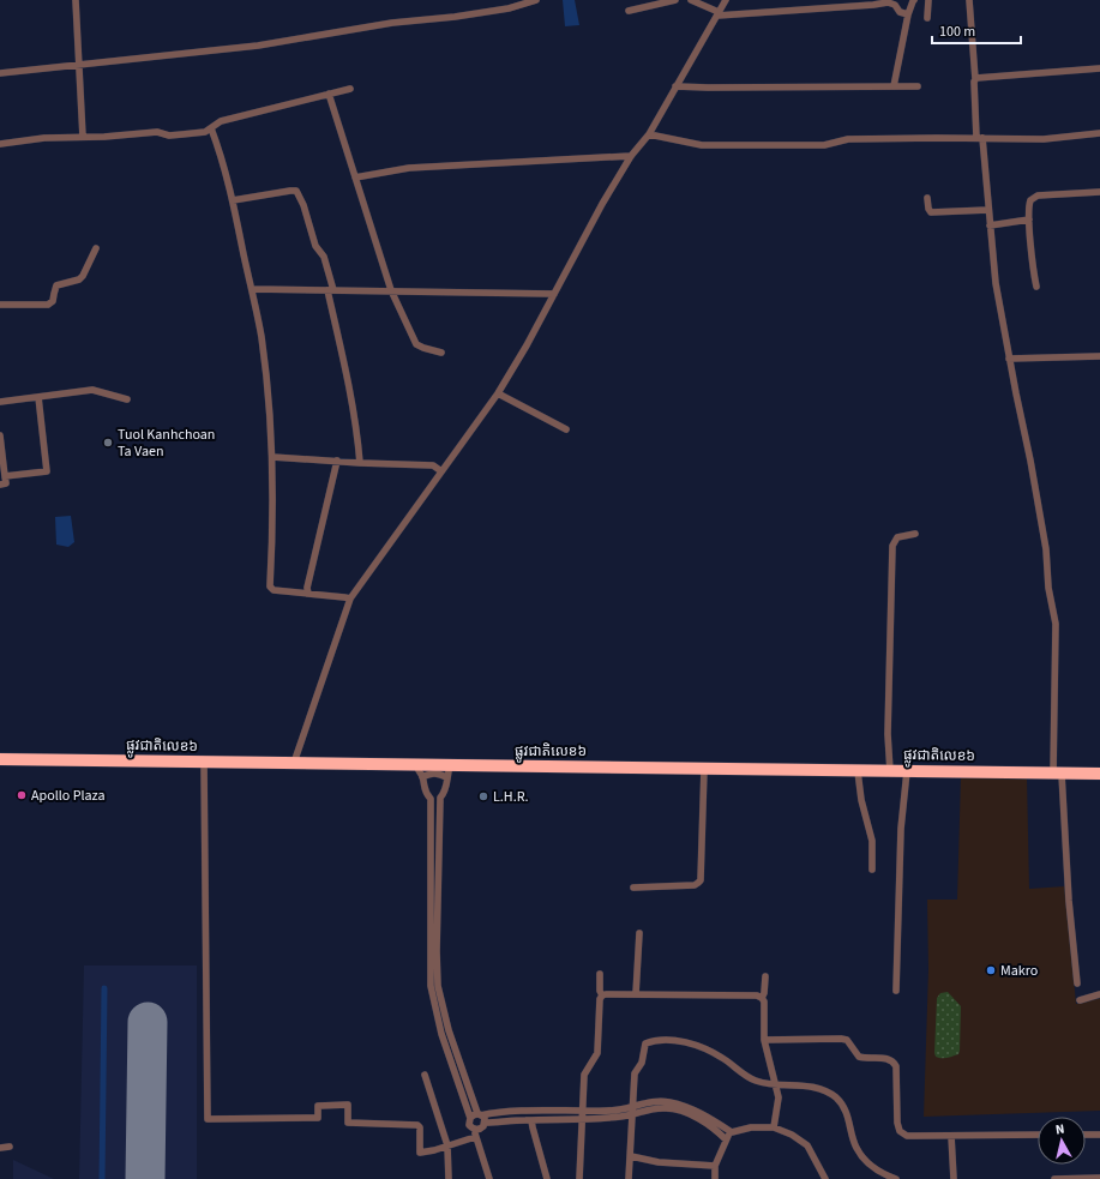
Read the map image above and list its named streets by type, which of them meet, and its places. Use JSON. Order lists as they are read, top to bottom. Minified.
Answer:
{"streets":{"highway":["ផ្លូវជាតិលេខ៦"]},"places":["Tuol Kanhchoan Ta Vaen","Apollo Plaza","L.H.R.","Makro"],"scale_bar":"100 m","north":"top"}
